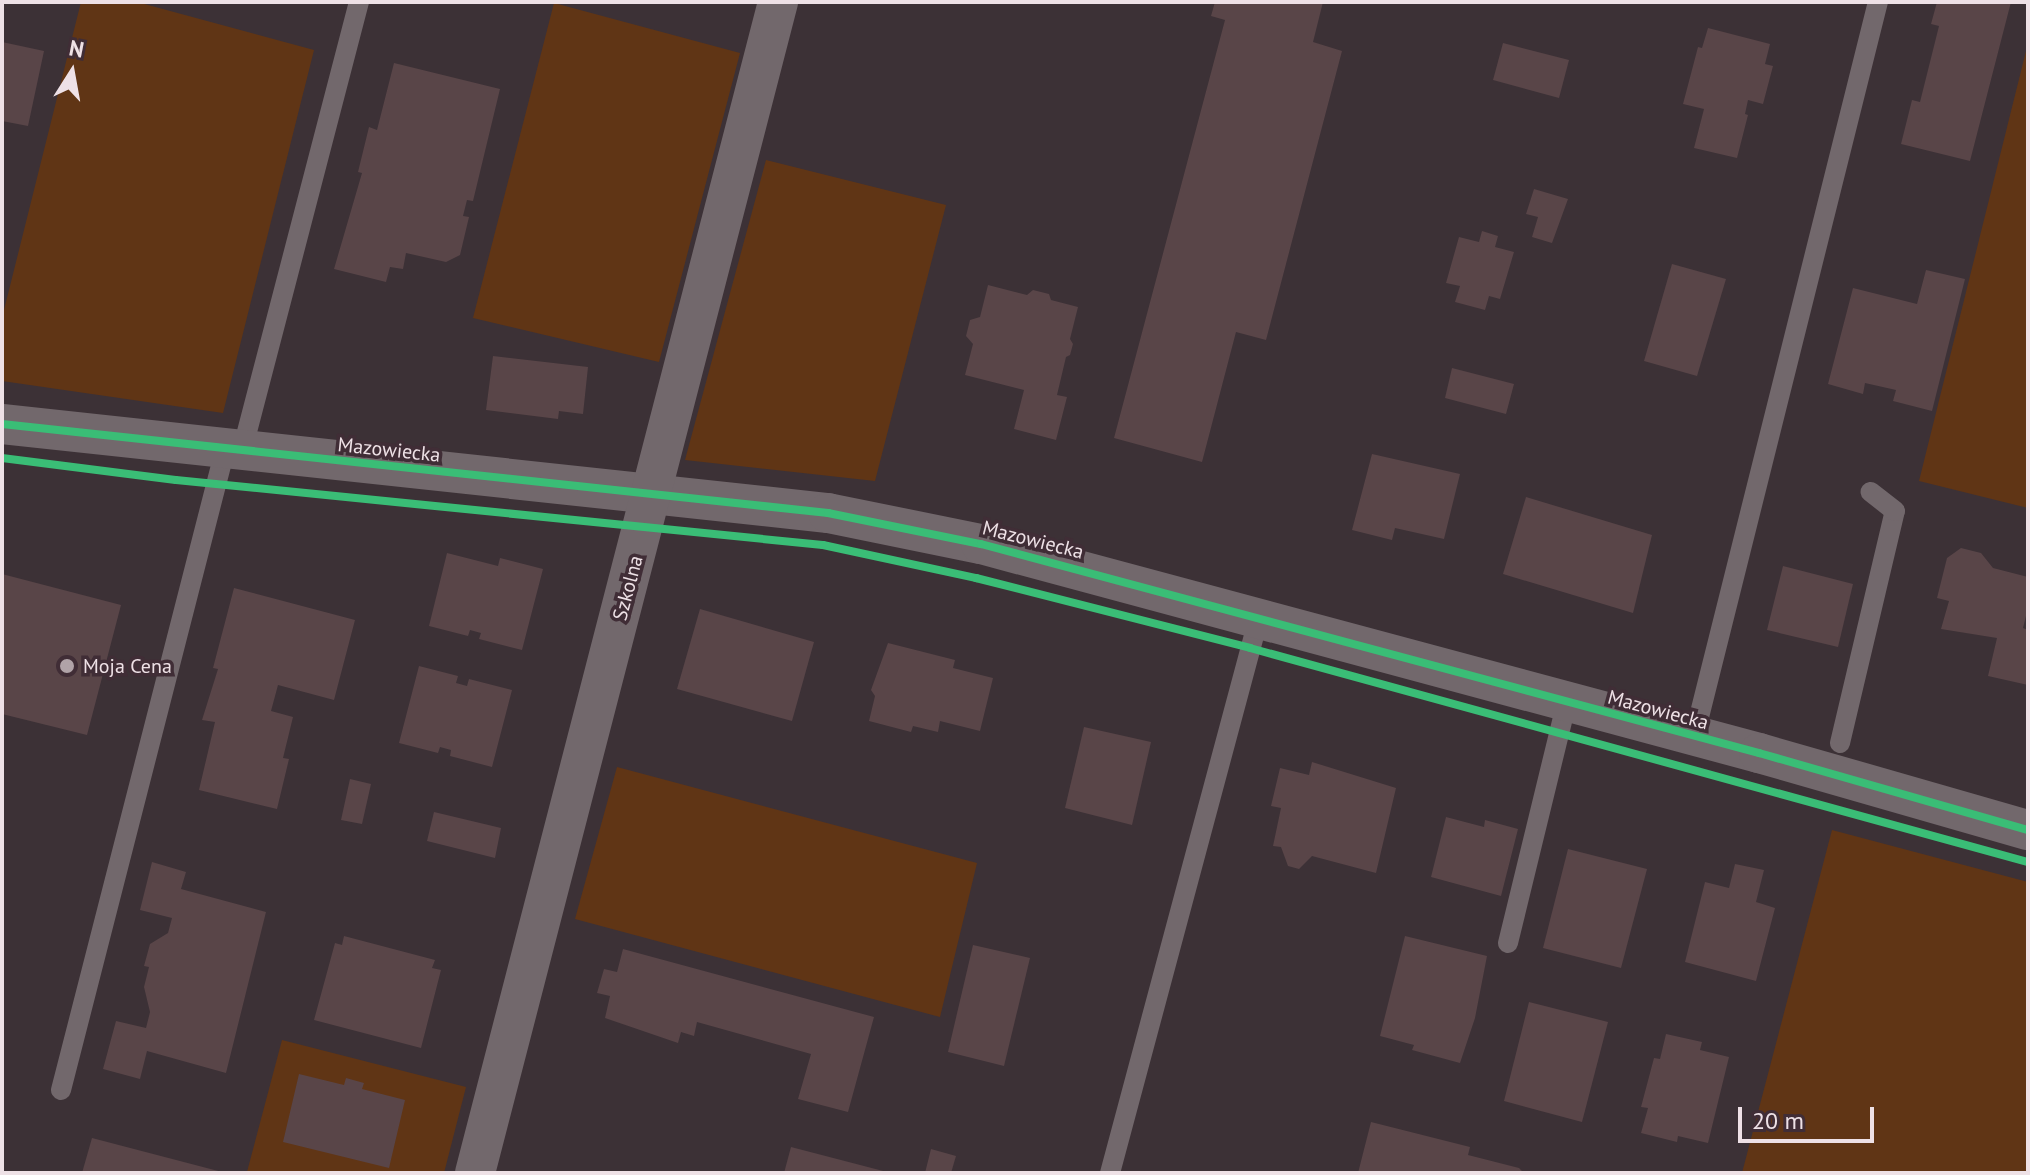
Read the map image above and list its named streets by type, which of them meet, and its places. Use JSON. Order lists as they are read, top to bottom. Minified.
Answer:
{"streets":{"street":["Mazowiecka","Szkolna"]},"crossings":[["Mazowiecka","Szkolna"]],"places":["Moja Cena"],"scale_bar":"20 m","north":"top"}
